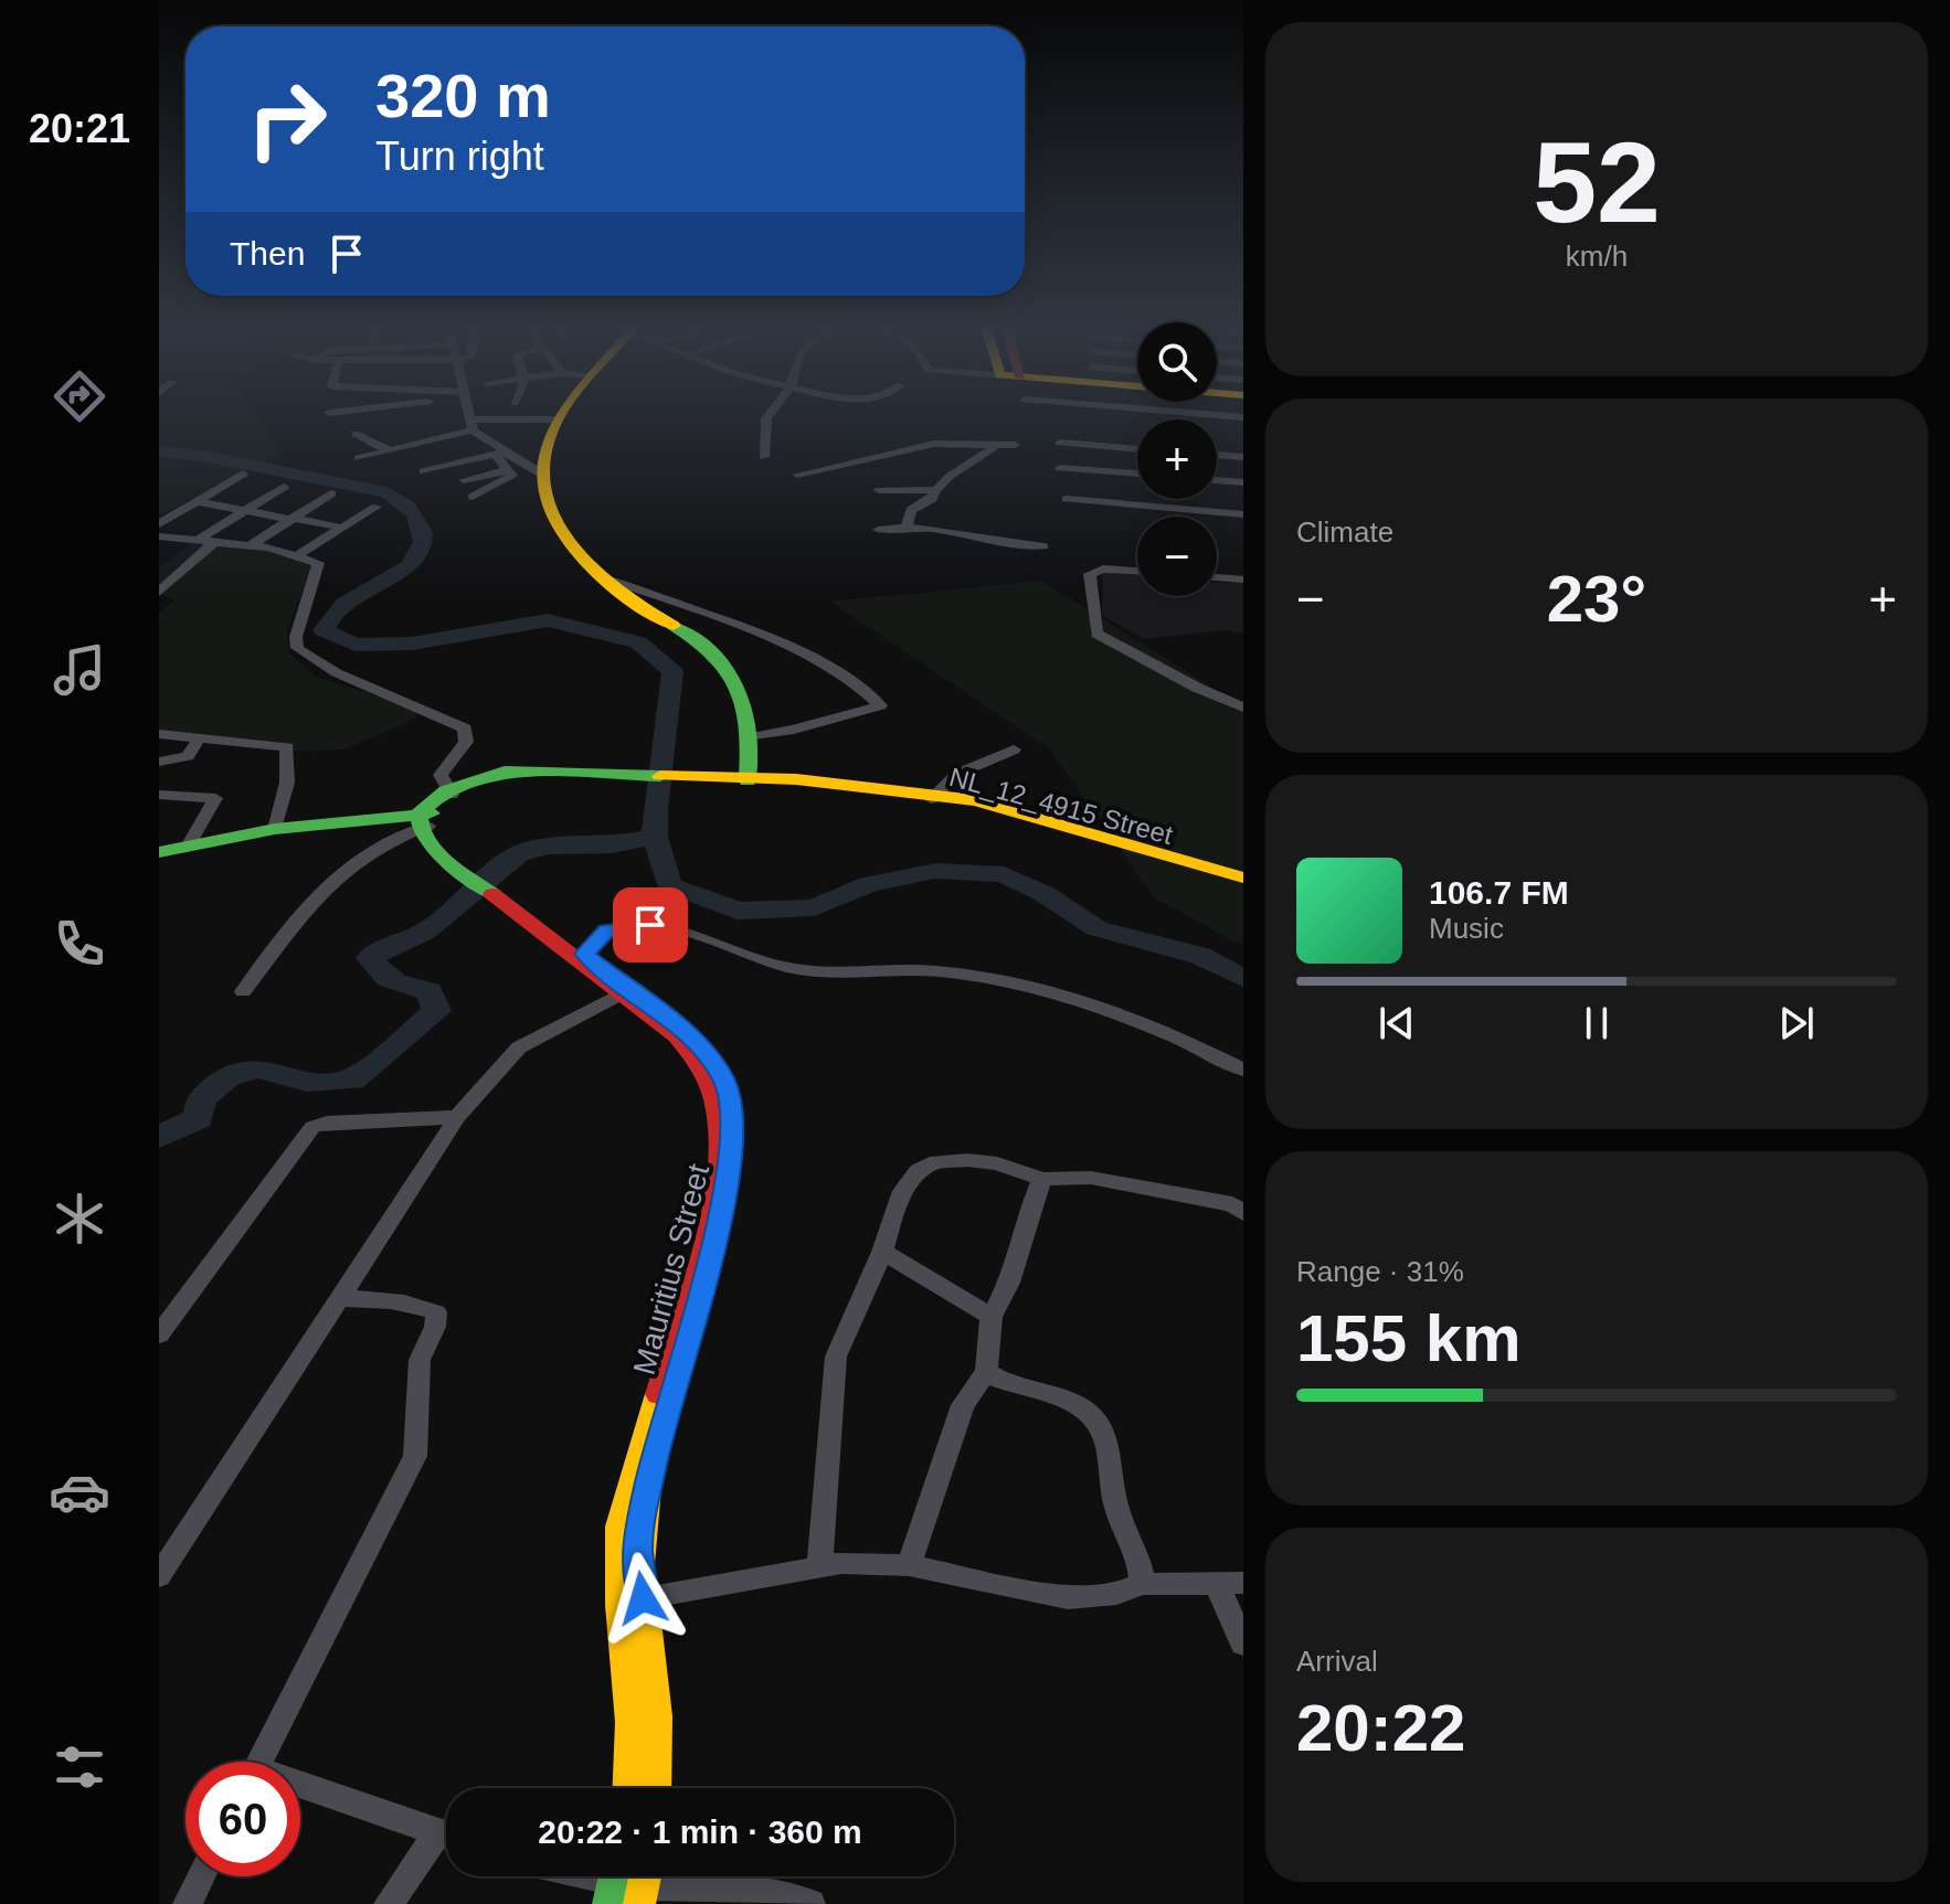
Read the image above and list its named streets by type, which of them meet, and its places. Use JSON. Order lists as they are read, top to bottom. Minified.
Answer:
{"streets":{"street":["NL_12_4915 Street","Mauritius Street"]},"page":{"tabs":"20:21","tile":[["52","km/h"],"Climate",["Range · 31%","155 km"],["Arrival","20:22"]],"turn":["320 m","Turn right"],"then":"Then","map_buttons":["+","−"],"heat":["−","23°","+"],"song":["106.7 FM","Music"],"limit":"60","trip":"20:22 · 1 min · 360 m"}}
